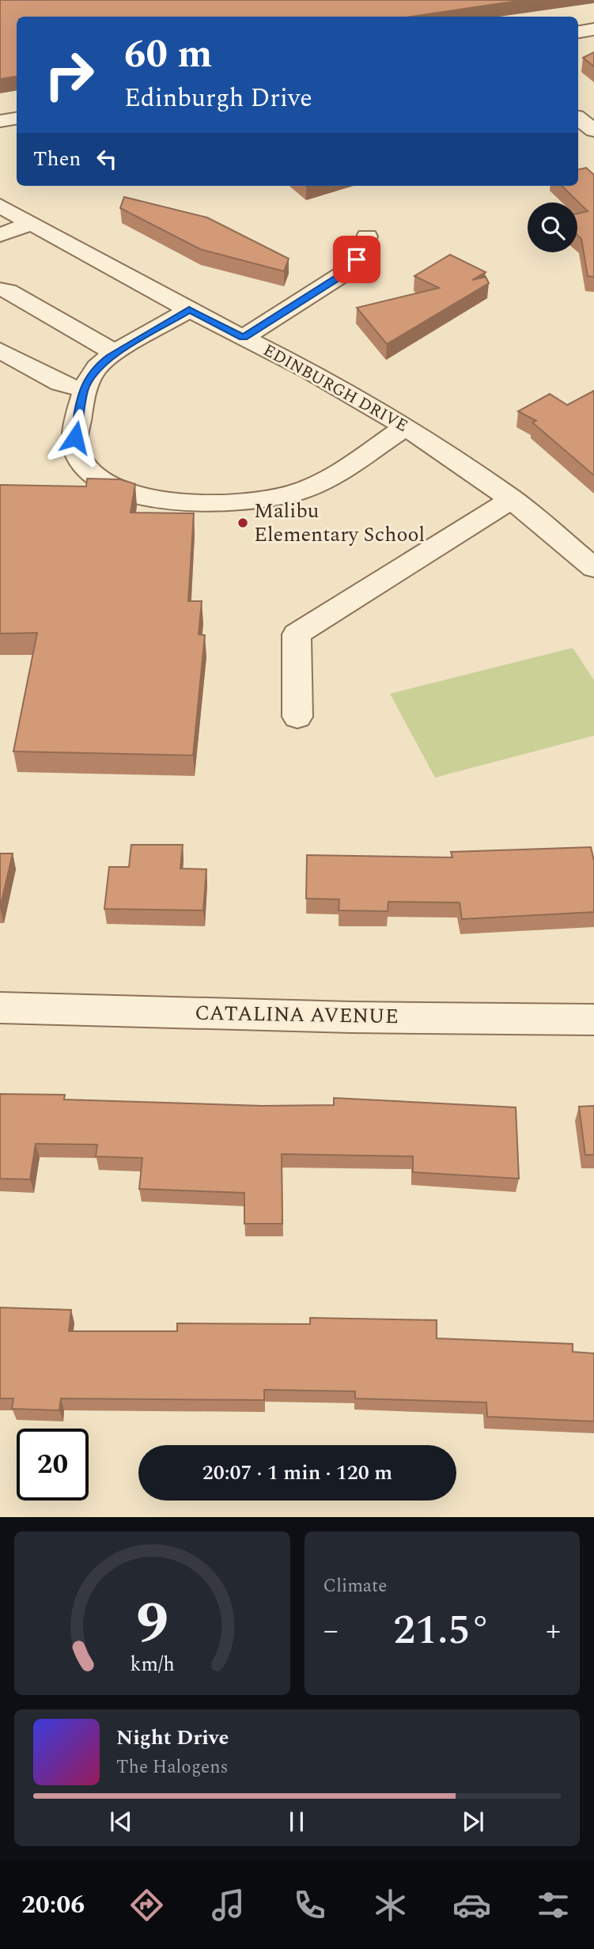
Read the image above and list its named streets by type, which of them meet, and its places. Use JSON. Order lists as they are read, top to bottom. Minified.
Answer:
{"streets":{"street":["EDINBURGH DRIVE","CATALINA AVENUE"]},"places":["Malibu Elementary School"],"page":{"turn":["60 m","Edinburgh Drive"],"then":"Then","limit":"20","trip":"20:07 · 1 min · 120 m","tile":"Climate","heat":["−","21.5°","+"],"song":["Night Drive","The Halogens"],"tabs":"20:06","gauge":["9","km/h"]}}
